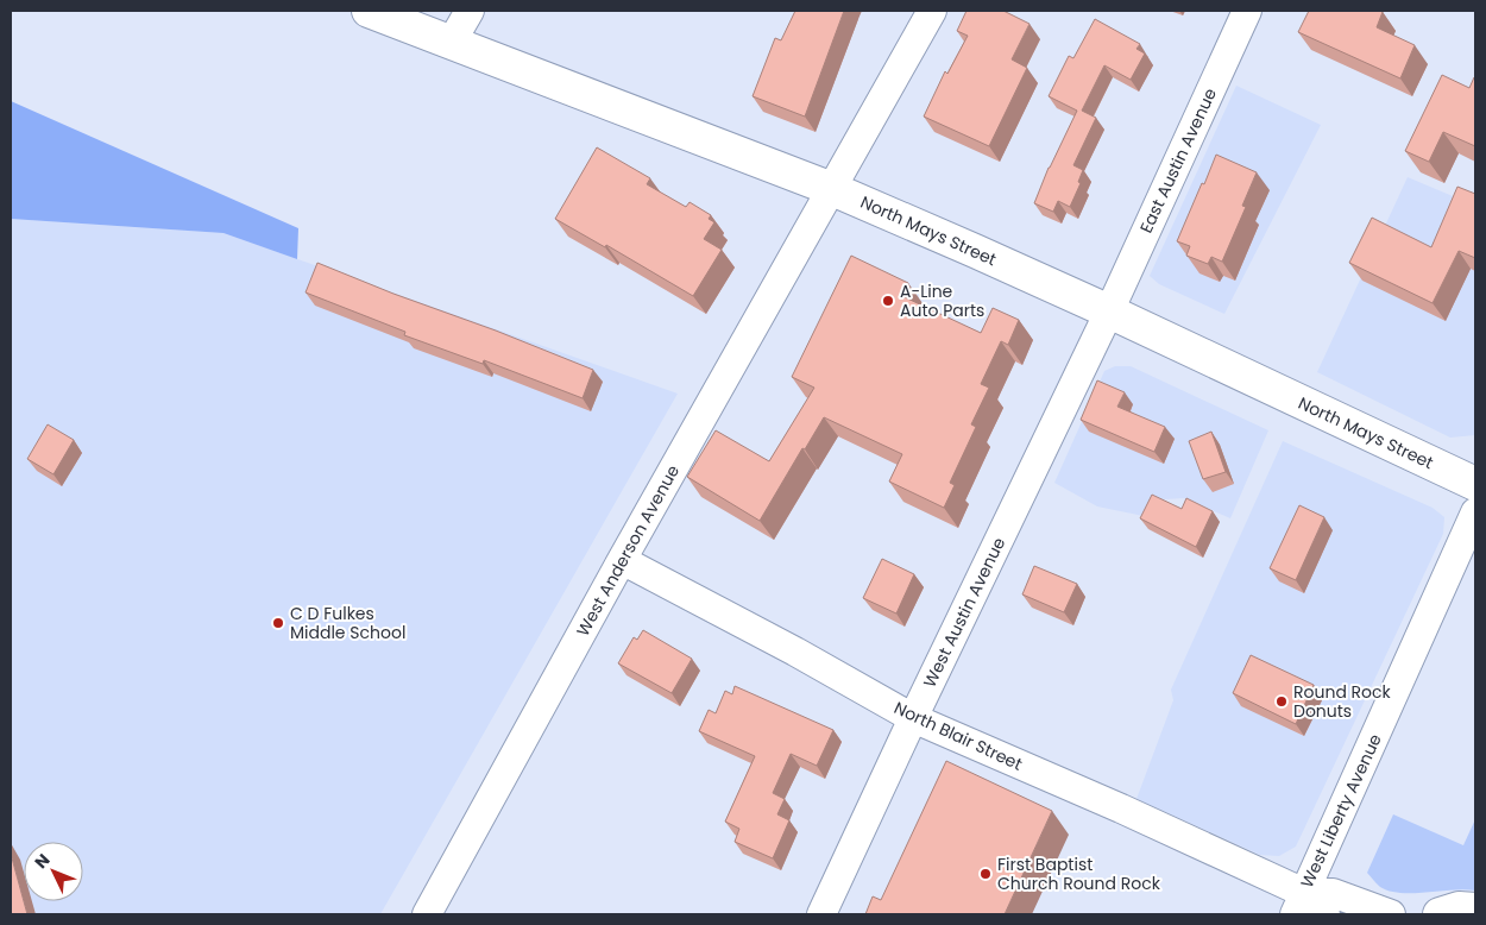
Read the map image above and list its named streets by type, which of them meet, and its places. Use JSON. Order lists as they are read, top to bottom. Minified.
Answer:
{"streets":{"main road":["North Mays Street"],"street":["East Austin Avenue","West Anderson Avenue","West Austin Avenue","North Blair Street","West Liberty Avenue"]},"crossings":[["East Austin Avenue","North Mays Street"],["East Austin Avenue","West Austin Avenue"],["North Mays Street","West Anderson Avenue"],["North Mays Street","West Austin Avenue"],["West Anderson Avenue","North Blair Street"],["West Austin Avenue","North Blair Street"],["North Blair Street","West Liberty Avenue"]],"places":["A-Line Auto Parts","C D Fulkes Middle School","Round Rock Donuts","First Baptist Church Round Rock"],"north":"top left"}
